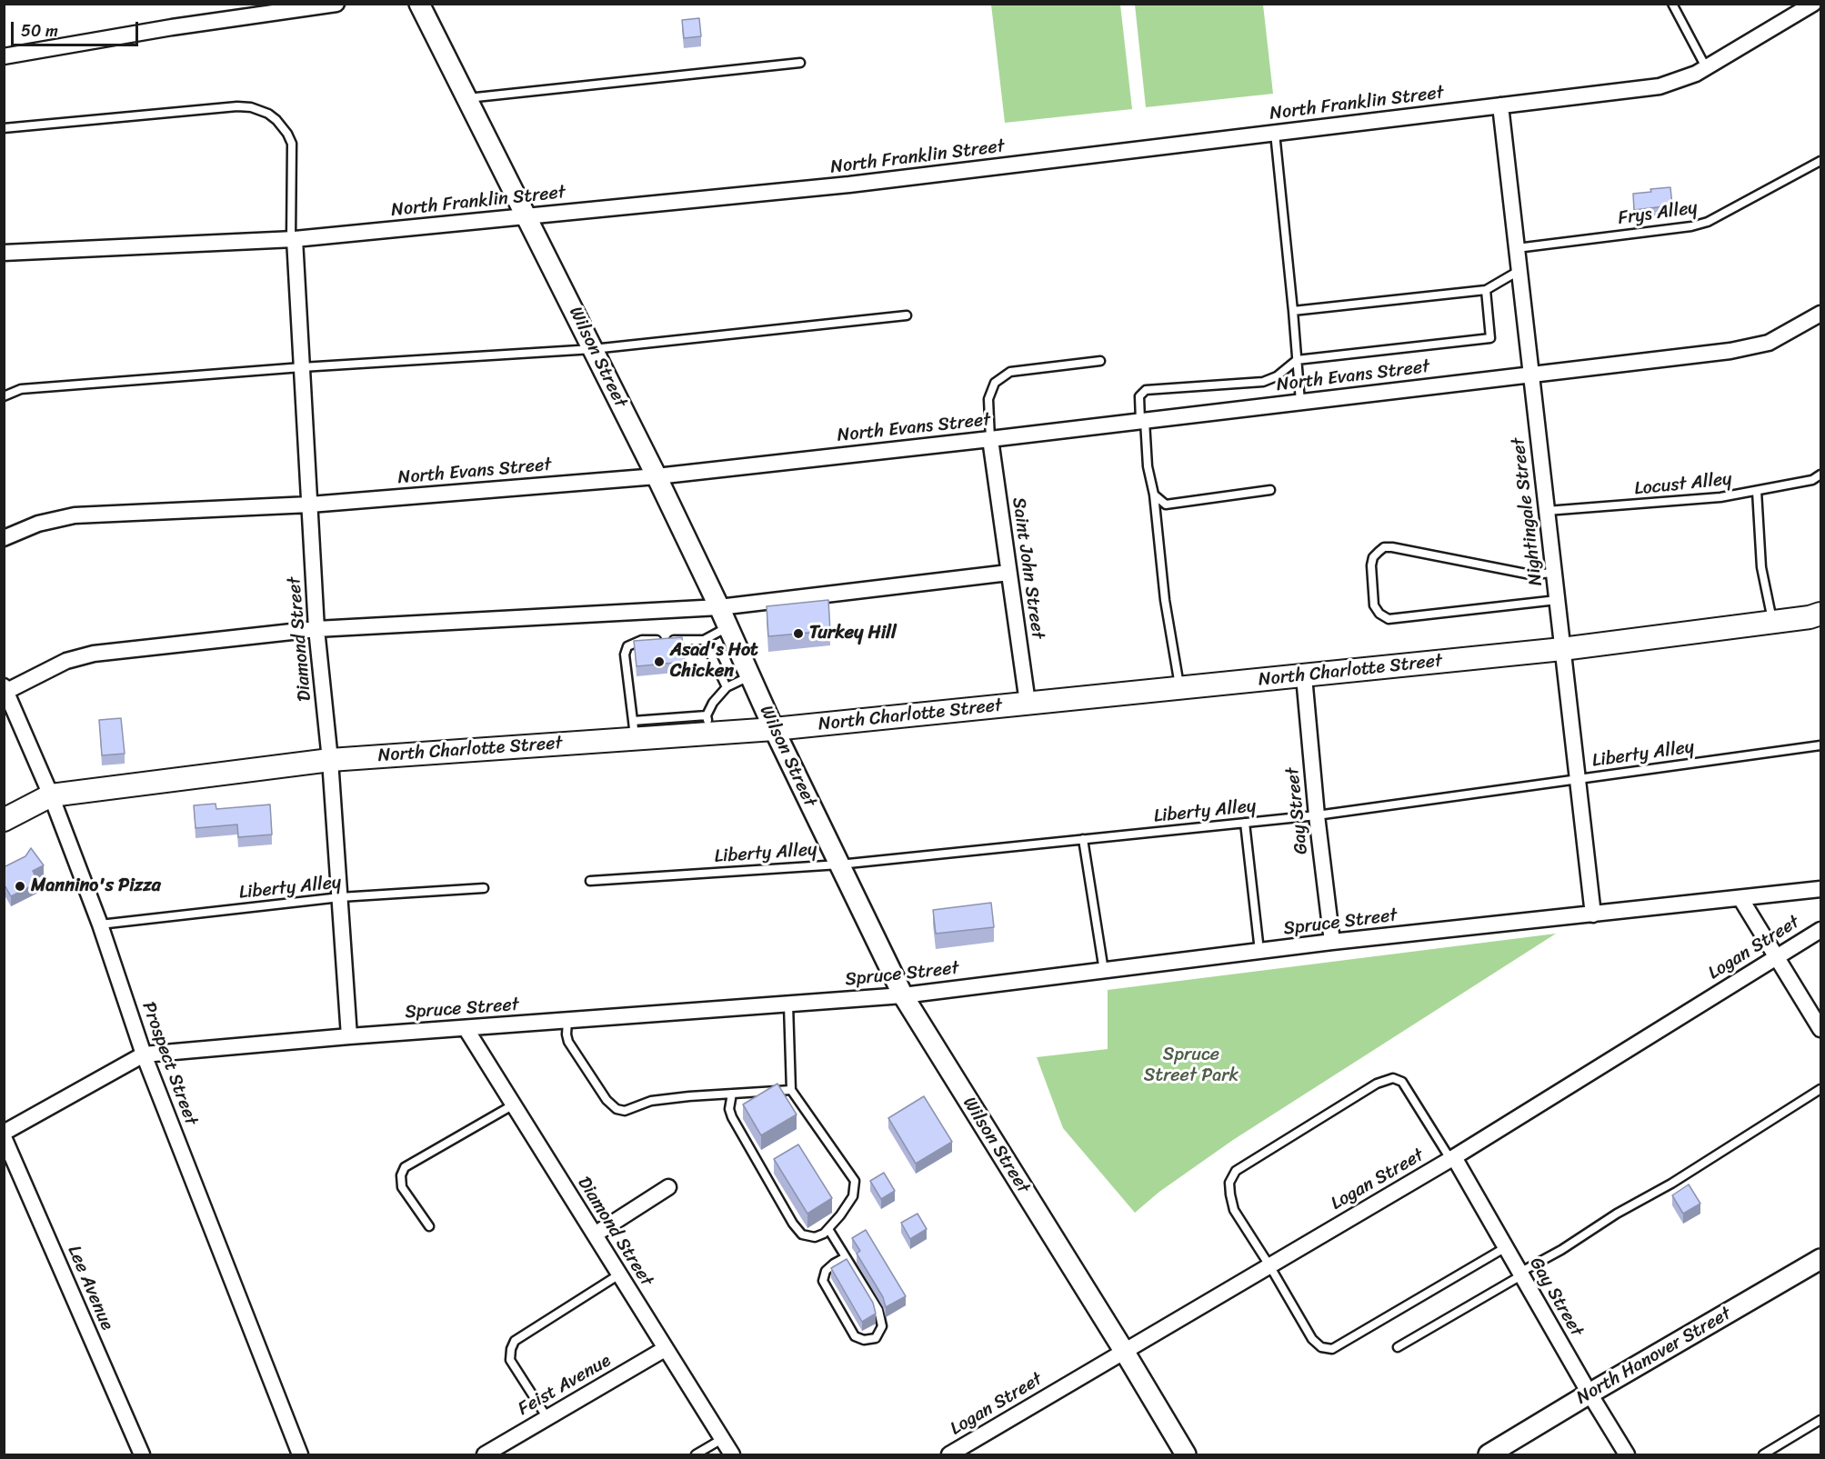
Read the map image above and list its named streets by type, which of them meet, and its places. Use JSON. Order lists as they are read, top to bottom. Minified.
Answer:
{"streets":{"main road":["North Charlotte Street"],"street":["North Franklin Street","Wilson Street","North Evans Street","Nightingale Street","Saint John Street","Diamond Street","Gay Street","Spruce Street","Logan Street","Prospect Street","Lee Avenue","North Hanover Street","Feist Avenue"],"lane":["Frys Alley","Locust Alley","Liberty Alley"]},"crossings":[["North Franklin Street","Wilson Street"],["North Franklin Street","Nightingale Street"],["North Franklin Street","Diamond Street"],["Frys Alley","Nightingale Street"],["Wilson Street","North Evans Street"],["Wilson Street","North Charlotte Street"],["Wilson Street","Liberty Alley"],["Wilson Street","Spruce Street"],["Wilson Street","Logan Street"],["North Evans Street","Nightingale Street"],["North Evans Street","Saint John Street"],["North Evans Street","Diamond Street"],["Locust Alley","Nightingale Street"],["Nightingale Street","North Charlotte Street"],["Nightingale Street","Liberty Alley"],["Nightingale Street","Spruce Street"],["Saint John Street","North Charlotte Street"],["Diamond Street","North Charlotte Street"],["Diamond Street","Liberty Alley"],["Diamond Street","Spruce Street"],["Diamond Street","Feist Avenue"],["North Charlotte Street","Gay Street"],["North Charlotte Street","Prospect Street"],["Liberty Alley","Gay Street"],["Liberty Alley","Prospect Street"],["Gay Street","Spruce Street"],["Gay Street","Logan Street"],["Gay Street","North Hanover Street"],["Spruce Street","Prospect Street"]],"parks":["Spruce Street Park"],"places":["Turkey Hill","Asad's Hot Chicken","Mannino's Pizza"],"scale_bar":"50 m"}
